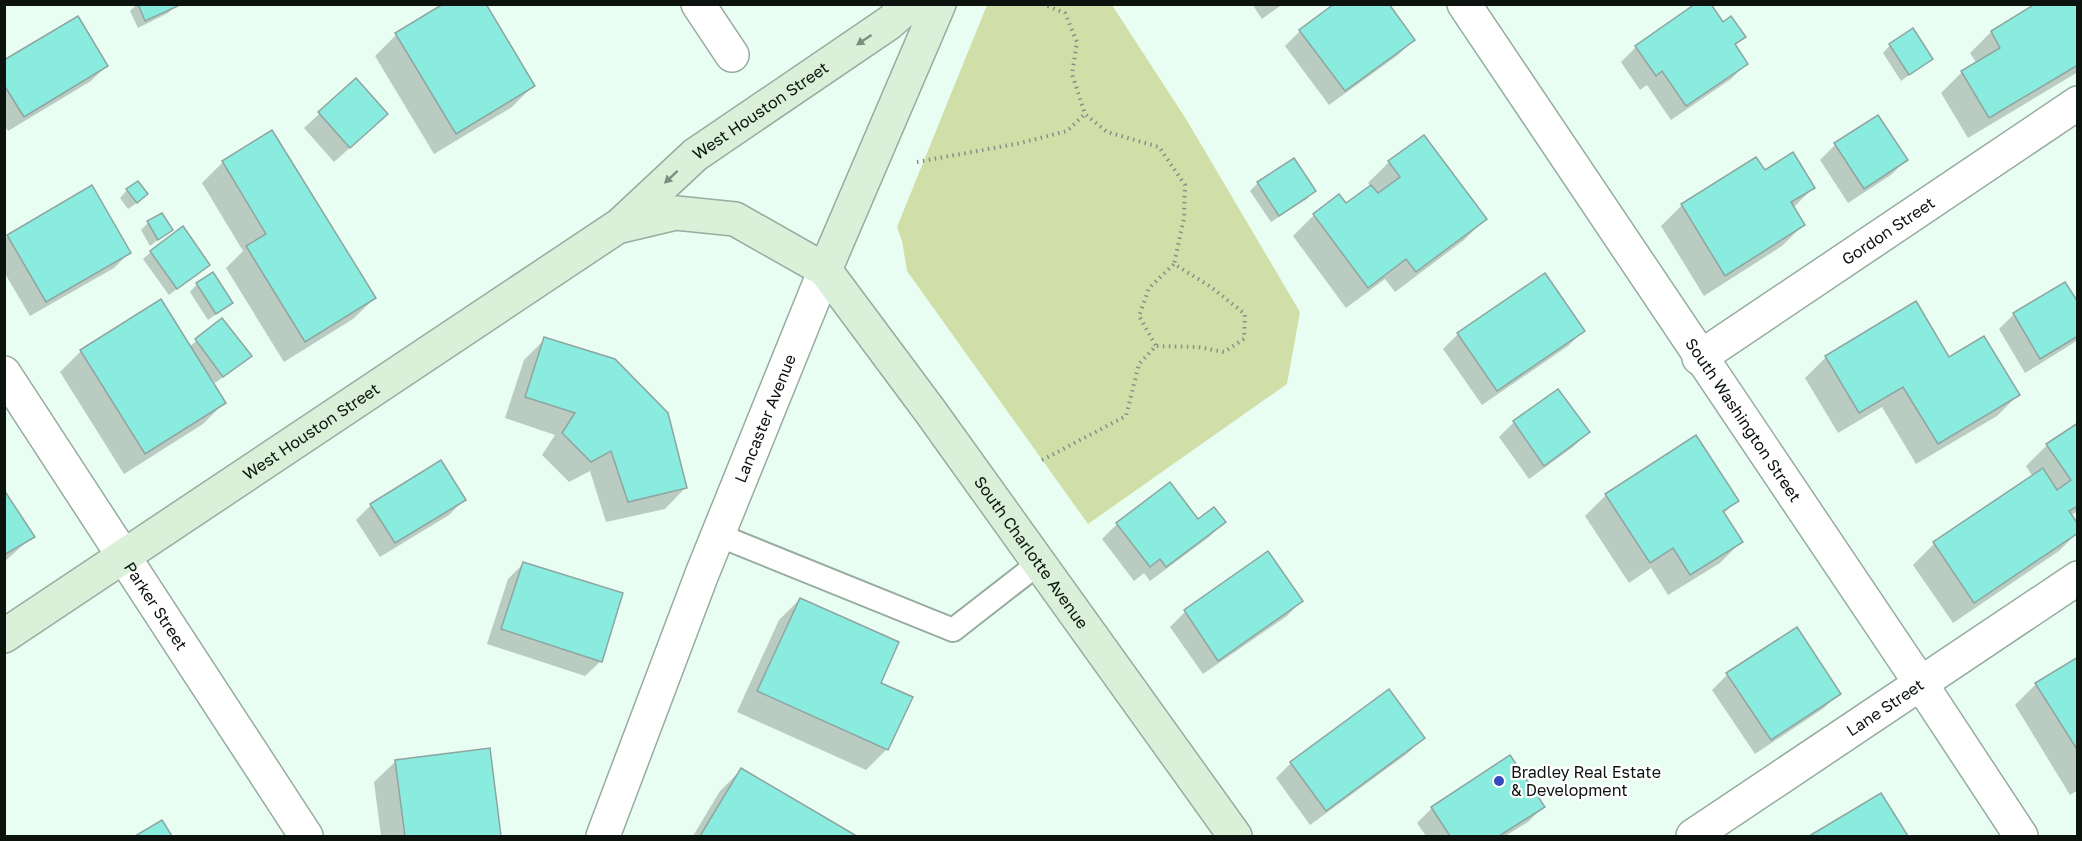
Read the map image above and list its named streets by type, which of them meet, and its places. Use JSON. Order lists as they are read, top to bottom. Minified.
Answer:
{"streets":{"street":["West Houston Street","Gordon Street","Lancaster Avenue","South Washington Street","South Charlotte Avenue","Parker Street","Lane Street"]},"crossings":[["West Houston Street","Lancaster Avenue"],["West Houston Street","South Charlotte Avenue"],["West Houston Street","Parker Street"],["Gordon Street","South Washington Street"],["Lancaster Avenue","South Charlotte Avenue"],["South Washington Street","Lane Street"]],"places":["Bradley Real Estate & Development"]}
